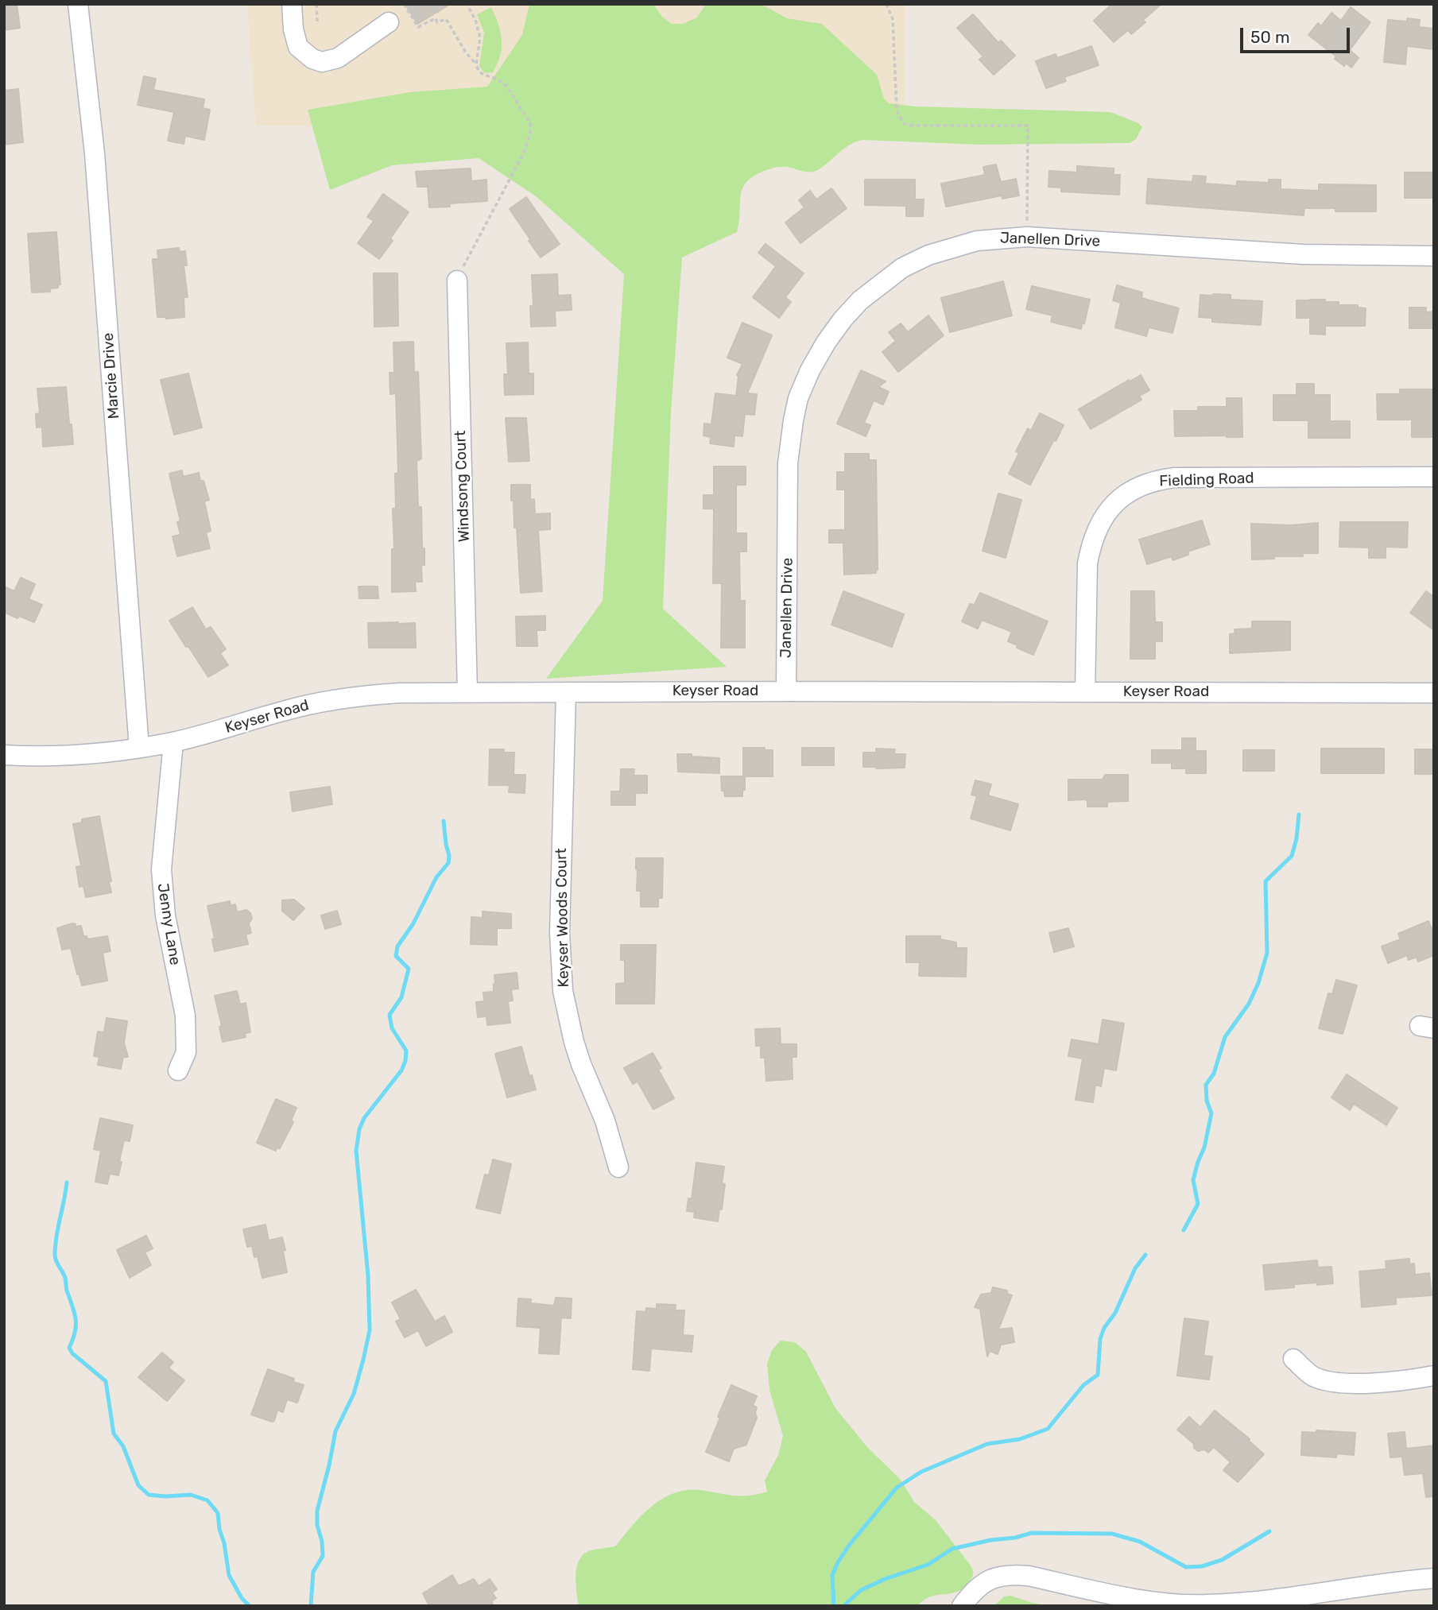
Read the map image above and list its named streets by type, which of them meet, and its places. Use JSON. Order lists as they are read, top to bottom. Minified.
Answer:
{"streets":{"street":["Janellen Drive","Marcie Drive","Fielding Road","Windsong Court","Keyser Road","Keyser Woods Court","Jenny Lane"]},"crossings":[["Janellen Drive","Keyser Road"],["Marcie Drive","Keyser Road"],["Fielding Road","Keyser Road"],["Windsong Court","Keyser Road"],["Keyser Road","Keyser Woods Court"],["Keyser Road","Jenny Lane"]],"scale_bar":"50 m"}
